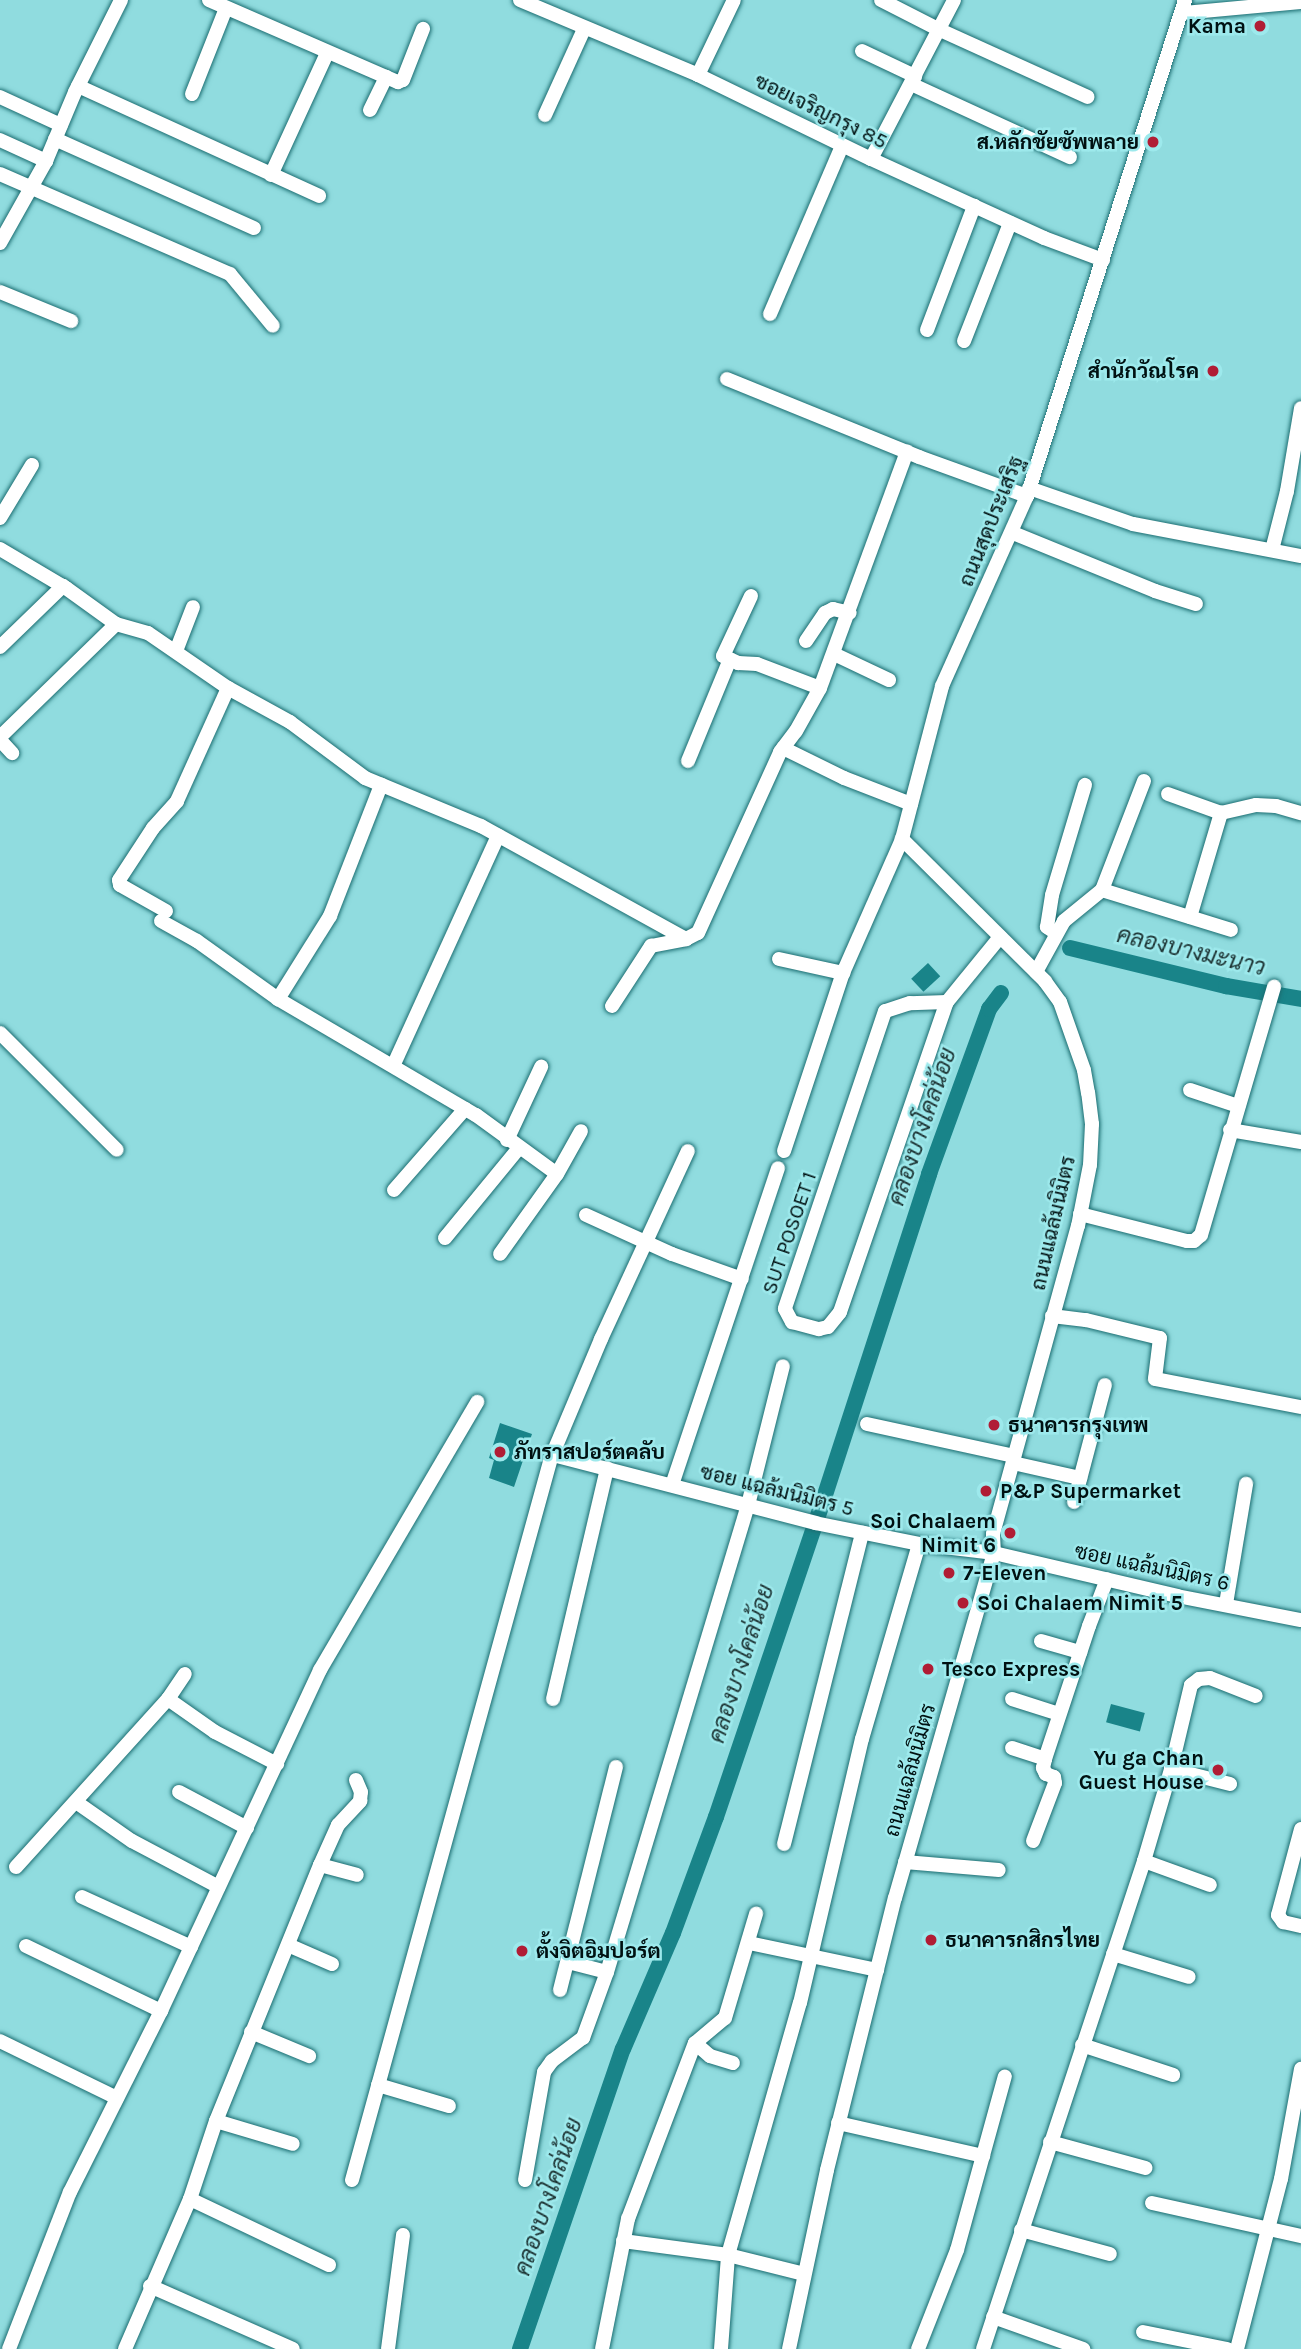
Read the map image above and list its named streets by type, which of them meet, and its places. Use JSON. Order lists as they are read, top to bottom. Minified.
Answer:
{"streets":{"street":["ซอยเจริญกรุง 85","ถนนสุดประเสริฐ","ถนนแฉล้มนิมิตร","SUT POSOET 1","ซอย แฉล้มนิมิตร 5","ซอย แฉล้มนิมิตร 6"]},"crossings":[["ซอยเจริญกรุง 85","ถนนสุดประเสริฐ"],["ถนนแฉล้มนิมิตร","ซอย แฉล้มนิมิตร 5"],["ถนนแฉล้มนิมิตร","ซอย แฉล้มนิมิตร 6"],["ซอย แฉล้มนิมิตร 5","ซอย แฉล้มนิมิตร 6"]],"water":["คลองบางมะนาว","คลองบางโคล่น้อย"],"places":["Kama","ส.หลักชัยซัพพลาย","สำนักวัณโรค","ธนาคารกรุงเทพ","ภัทราสปอร์ตคลับ","P&P Supermarket","Soi Chalaem Nimit 6","7-Eleven","Soi Chalaem Nimit 5","Tesco Express","Yu ga Chan Guest House","ธนาคารกสิกรไทย","ตั้งจิตอิมปอร์ต"]}
